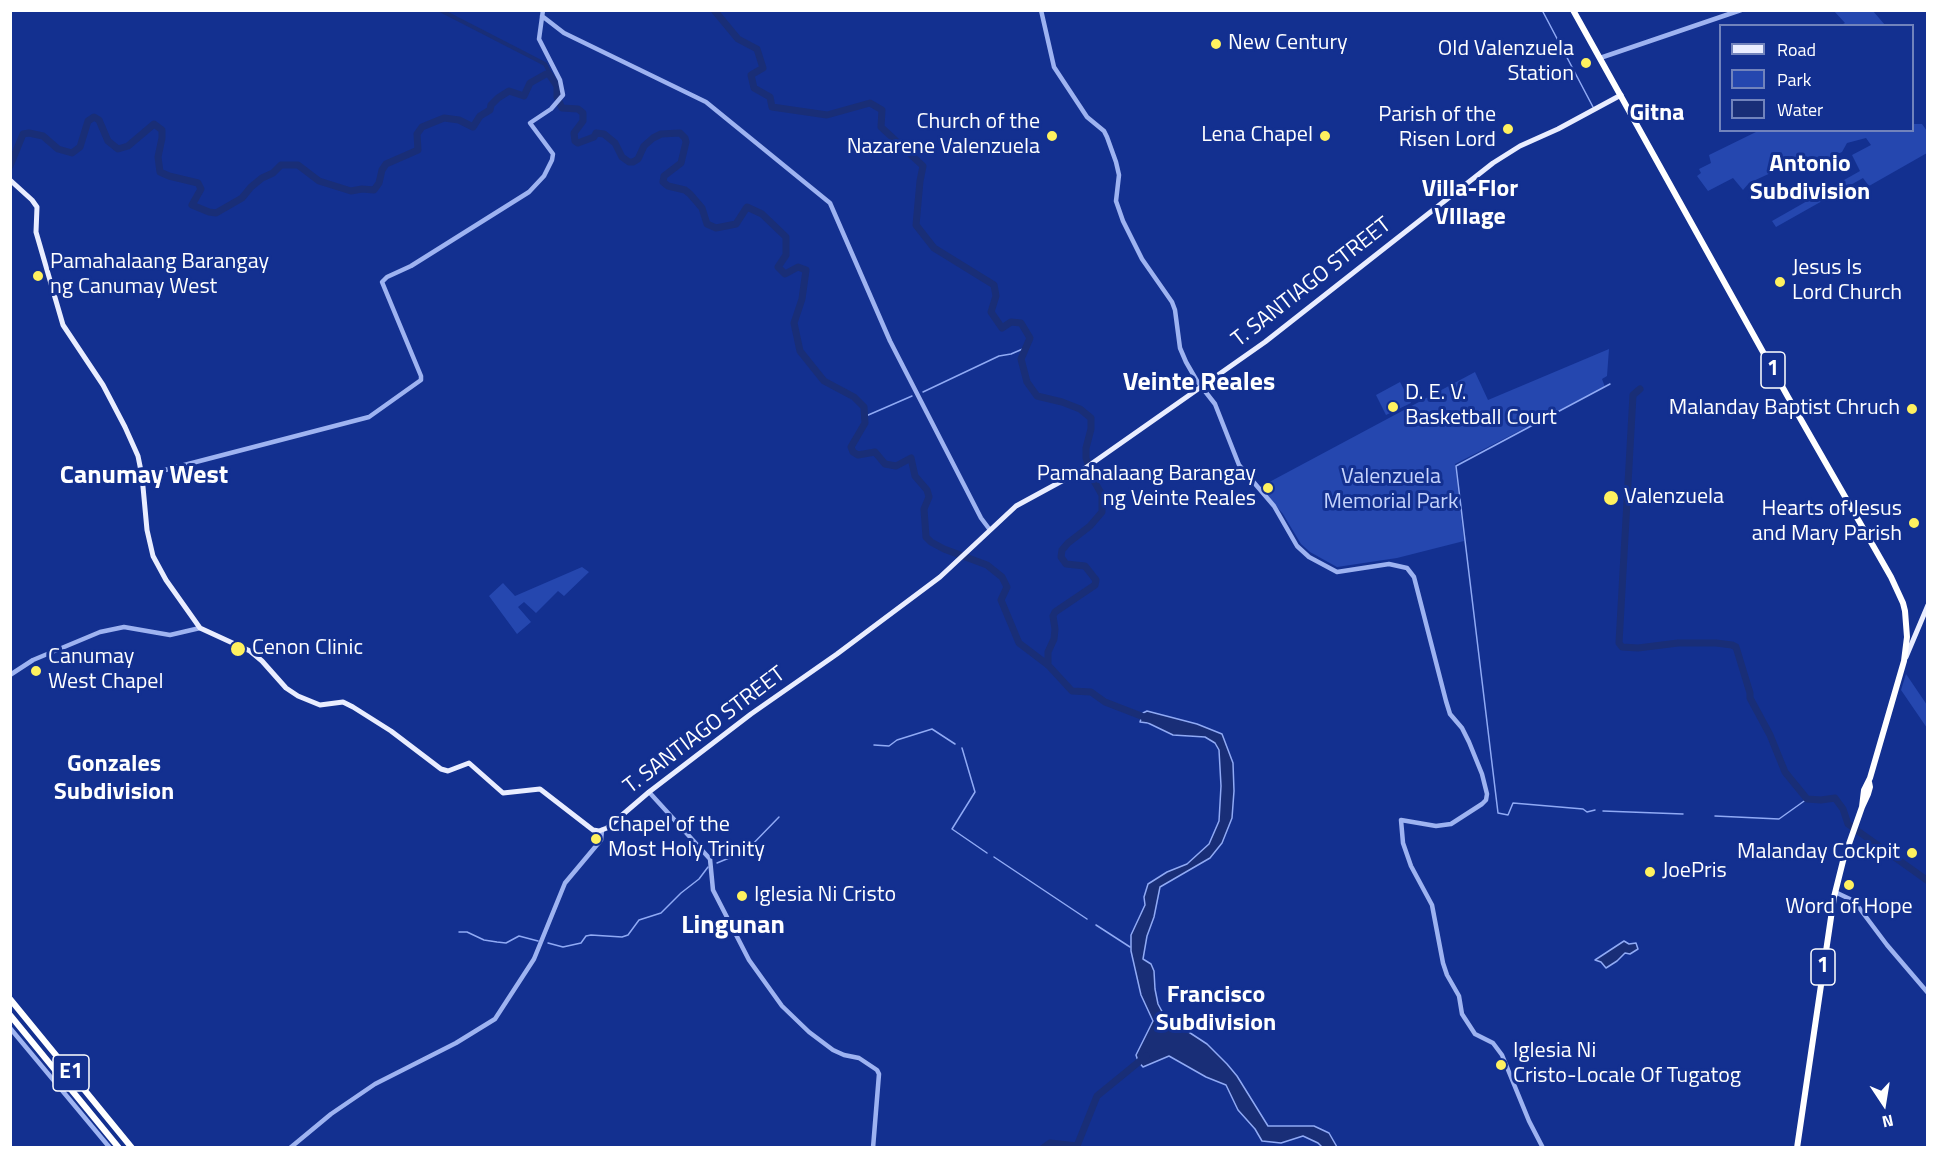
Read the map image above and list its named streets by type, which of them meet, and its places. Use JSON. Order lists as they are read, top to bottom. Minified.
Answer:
{"streets":{"highway":["1","E1"],"main road":["T. SANTIAGO STREET"]},"crossings":[["T. SANTIAGO STREET","1"]],"districts":["Gitna","Antonio Subdivision","Villa-Flor VIllage","Veinte Reales","Canumay West","Gonzales Subdivision","Lingunan","Francisco Subdivision"],"parks":["Valenzuela Memorial Park"],"places":["New Century","Old Valenzuela Station","Parish of the Risen Lord","Church of the Nazarene Valenzuela","Lena Chapel","Pamahalaang Barangay ng Canumay West","Jesus Is Lord Church","D. E. V. Basketball Court","Malanday Baptist Chruch","Pamahalaang Barangay ng Veinte Reales","Valenzuela","Hearts of Jesus and Mary Parish","Cenon Clinic","Canumay West Chapel","Chapel of the Most Holy Trinity","Malanday Cockpit","JoePris","Word of Hope","Iglesia Ni Cristo","Iglesia Ni Cristo-Locale Of Tugatog"],"legend":["Road","Park","Water"],"north":"bottom"}
